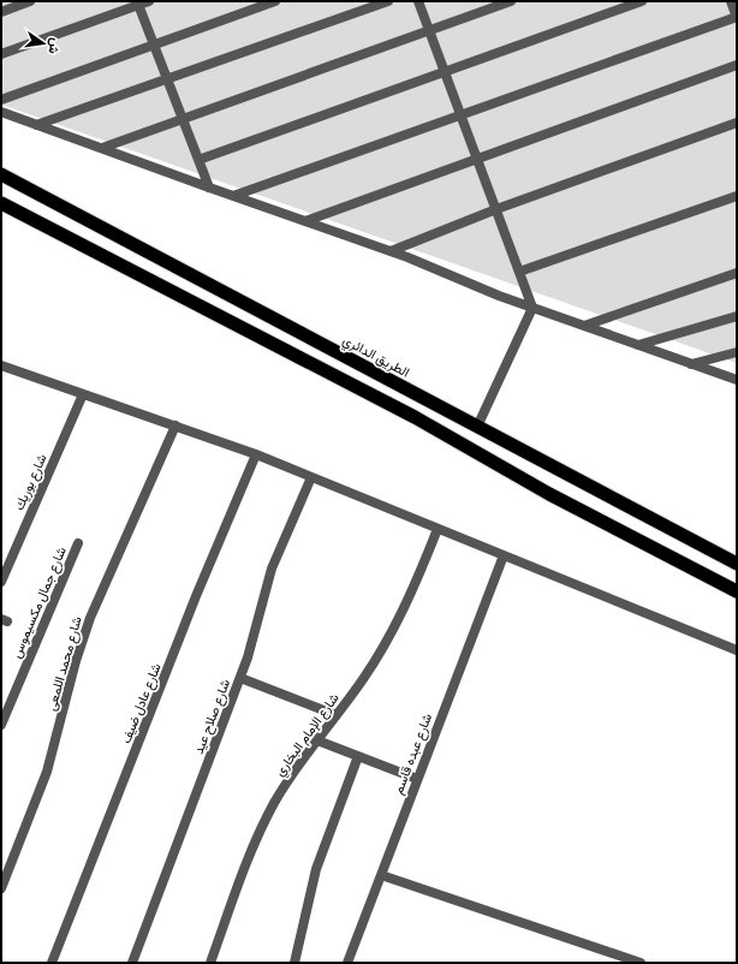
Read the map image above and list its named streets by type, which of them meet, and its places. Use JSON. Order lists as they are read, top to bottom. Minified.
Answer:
{"streets":{"highway":["الطريق الدائري"],"street":["شارع بوريك","شارع جمال مكسيموس","شارع محمد اللمعى","شارع عادل ضيف","شارع صلاح عيد","شارع الإمام البخاري","شارع عبده قاسم"]},"north":"right"}
